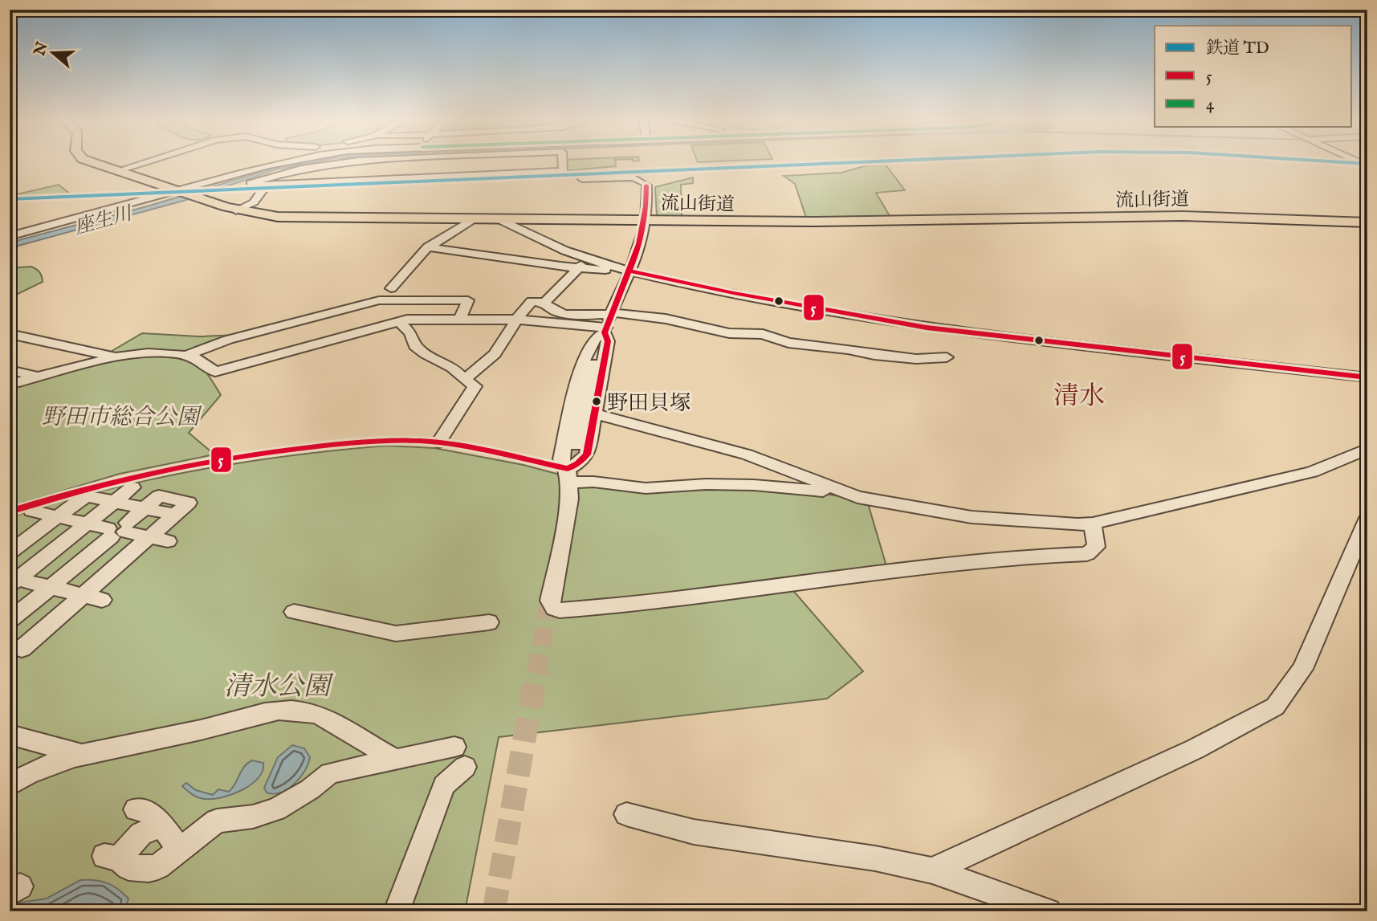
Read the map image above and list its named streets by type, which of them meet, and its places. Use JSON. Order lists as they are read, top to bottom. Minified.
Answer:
{"streets":{"main road":["流山街道"]},"districts":["清水"],"water":["座生川"],"parks":["野田市総合公園","清水公園"],"places":["野田貝塚"],"lines":["rail line TD","transit line 5"],"legend":["鉄道 TD","5","4"],"north":"left"}
